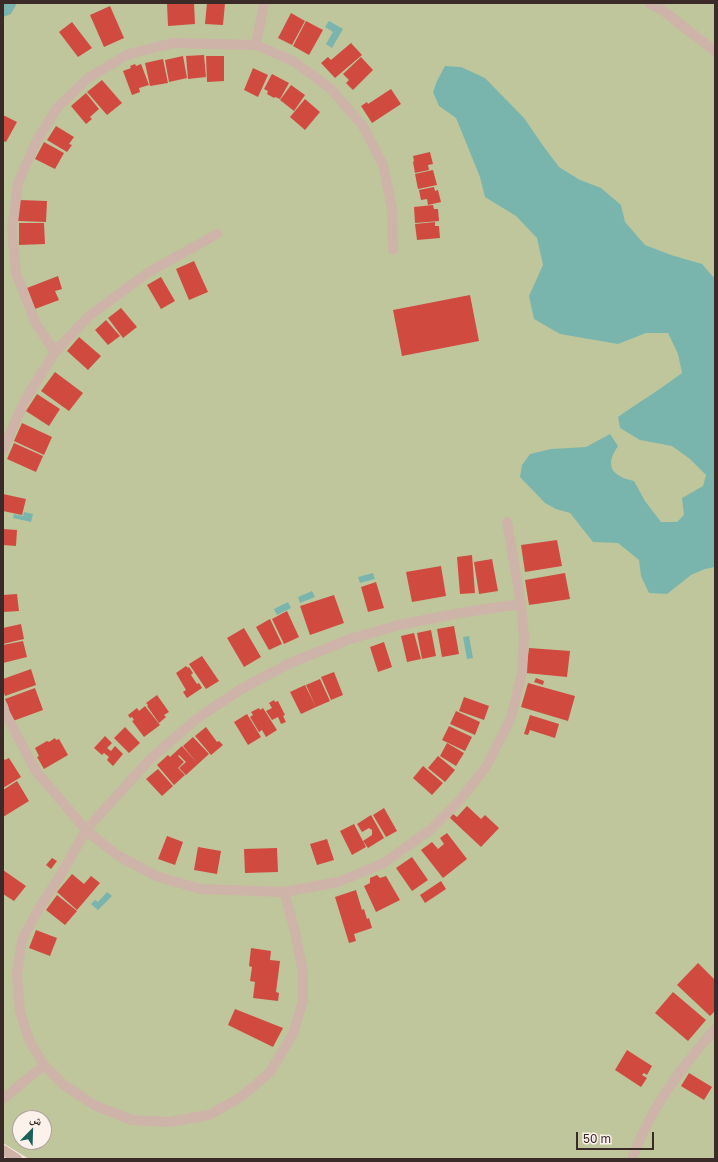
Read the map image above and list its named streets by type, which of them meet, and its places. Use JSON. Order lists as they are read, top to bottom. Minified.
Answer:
{"scale_bar":"50 m","north":"top right"}
